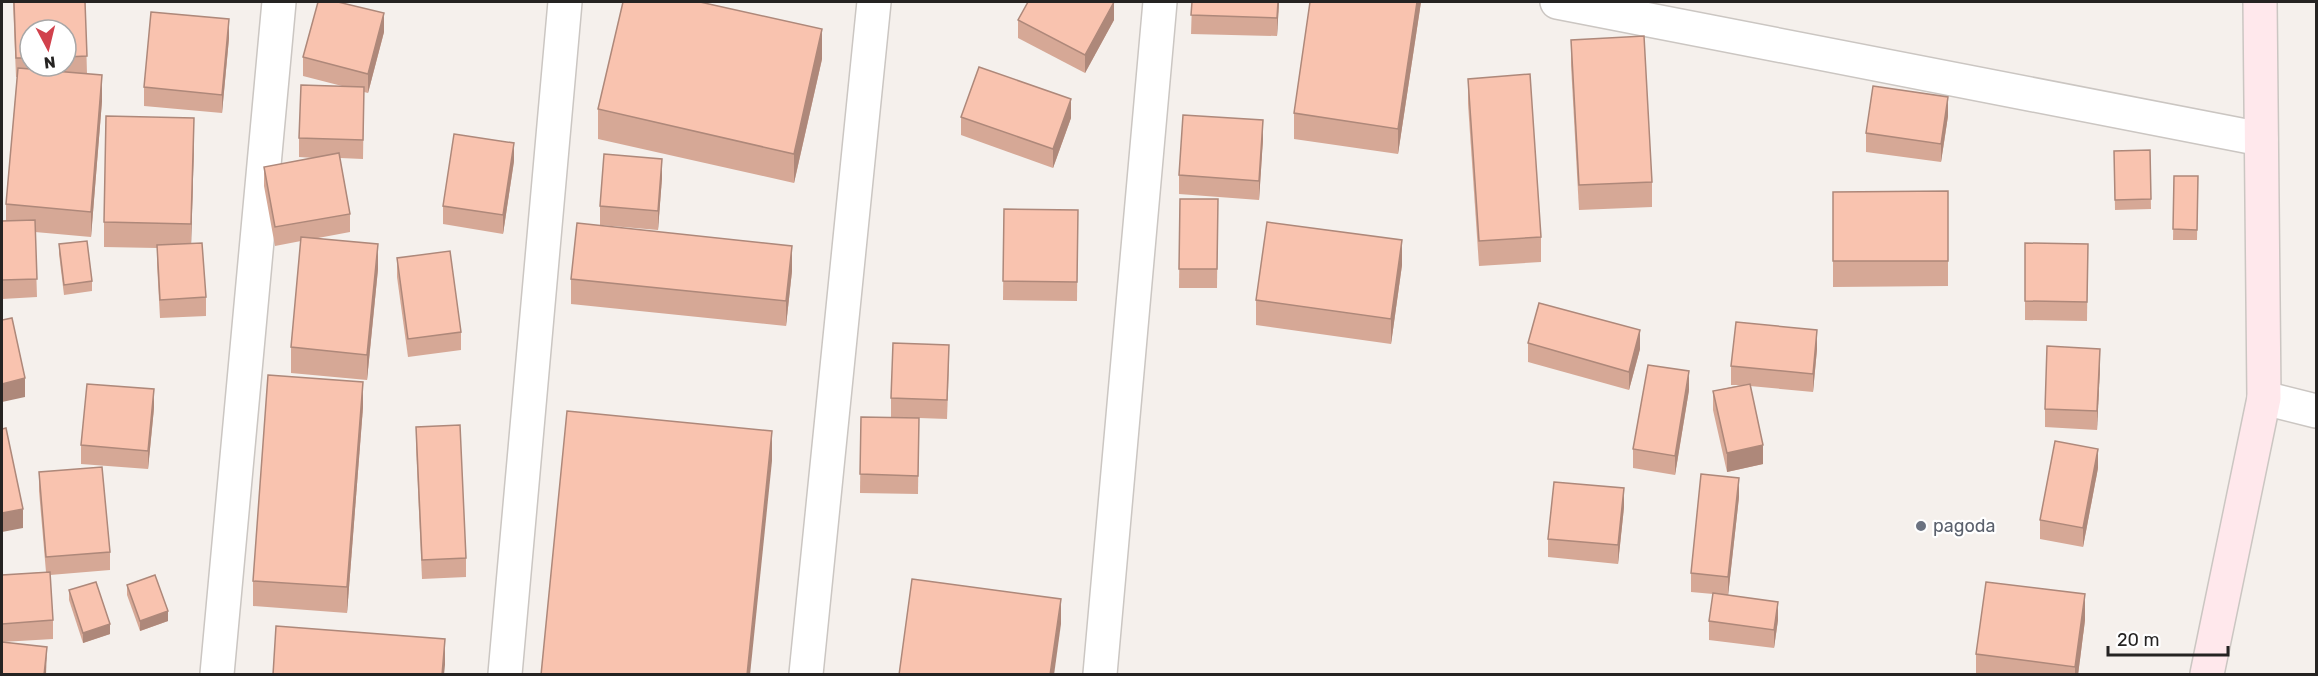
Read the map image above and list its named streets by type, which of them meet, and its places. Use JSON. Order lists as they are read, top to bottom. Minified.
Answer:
{"places":["pagoda"],"scale_bar":"20 m","north":"bottom"}
